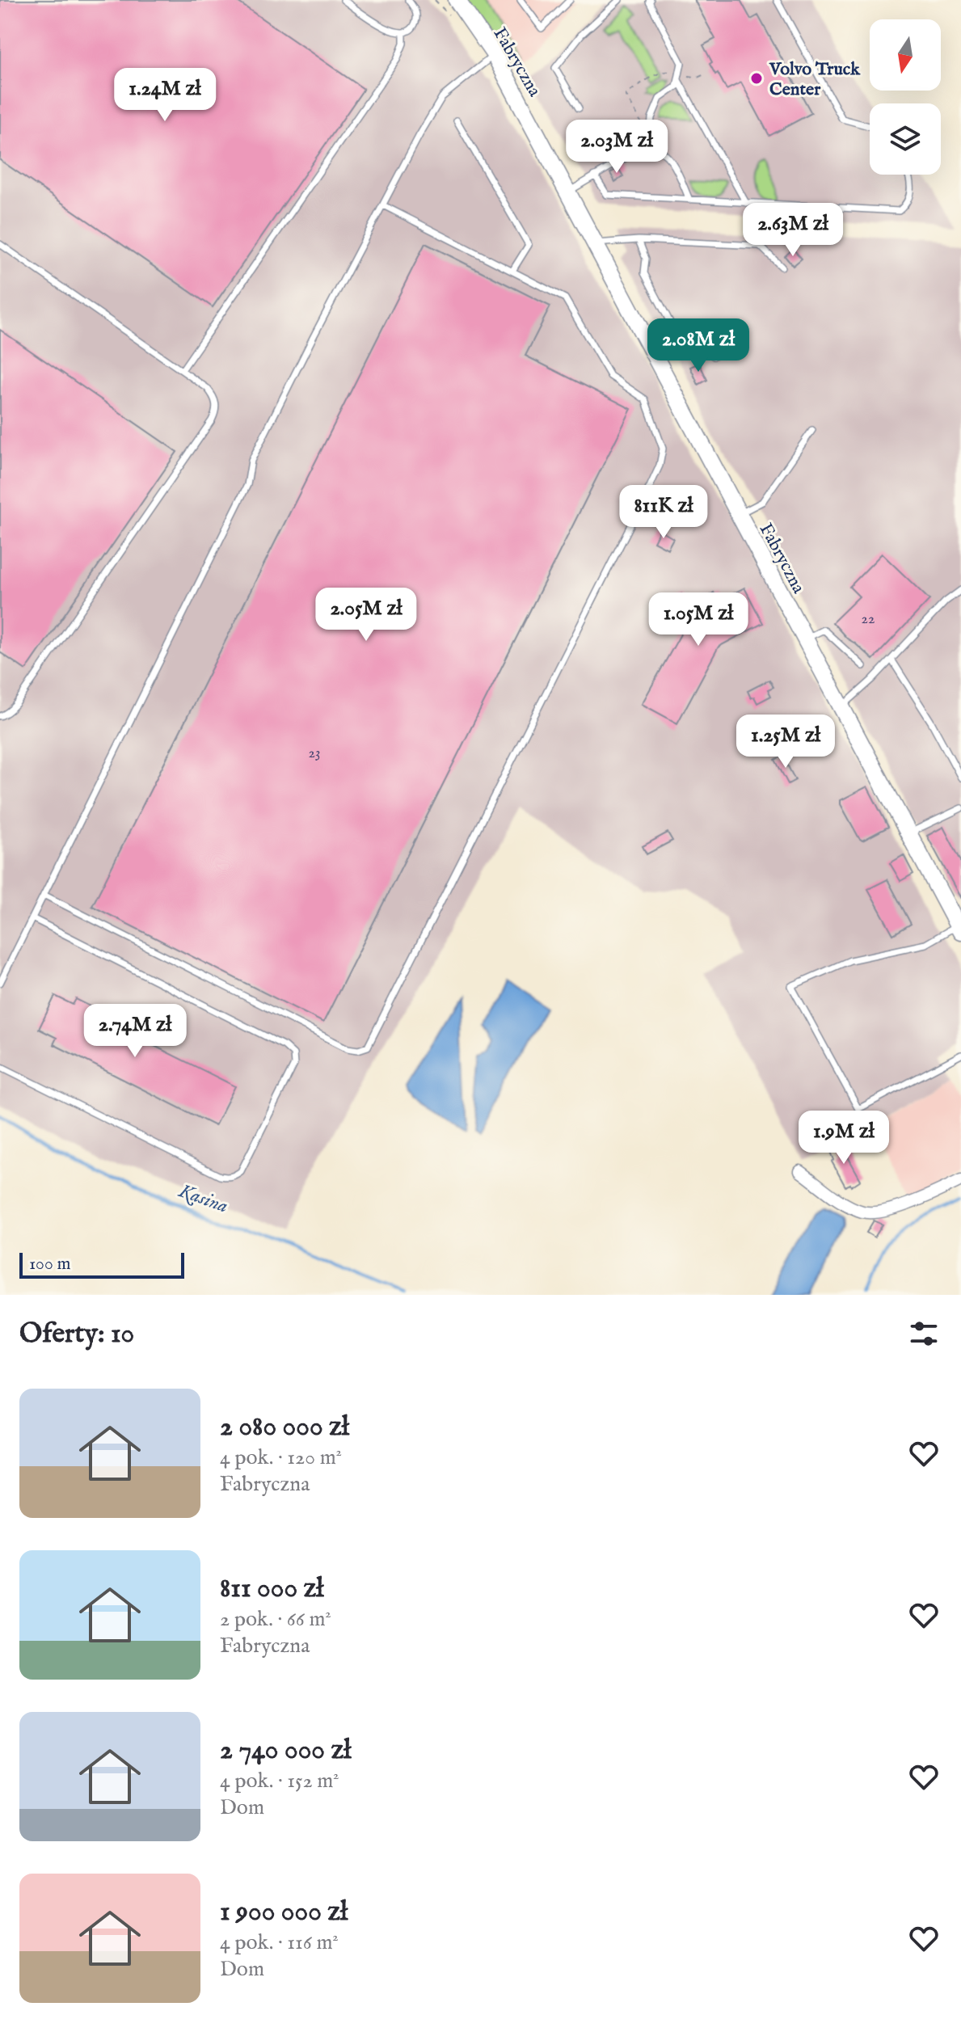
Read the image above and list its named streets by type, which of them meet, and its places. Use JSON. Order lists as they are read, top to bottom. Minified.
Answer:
{"streets":{"main road":["Fabryczna"]},"water":["Kasina"],"places":["Volvo Truck Center"],"house_numbers":["22","23"],"scale_bar":"100 m","north":"bottom","page":{"price":["1.24M zł","2.03M zł","2.63M zł","2.08M zł","811K zł","2.05M zł","1.05M zł","1.25M zł","2.74M zł","1.9M zł"],"scale":"100 m","heading":"Oferty: 10","list":[{"name":"2 080 000 zł","note":"4 pok. · 120 m² · Fabryczna"},{"name":"811 000 zł","note":"2 pok. · 66 m² · Fabryczna"},{"name":"2 740 000 zł","note":"4 pok. · 152 m² · Dom"},{"name":"1 900 000 zł","note":"4 pok. · 116 m² · Dom"}]}}
